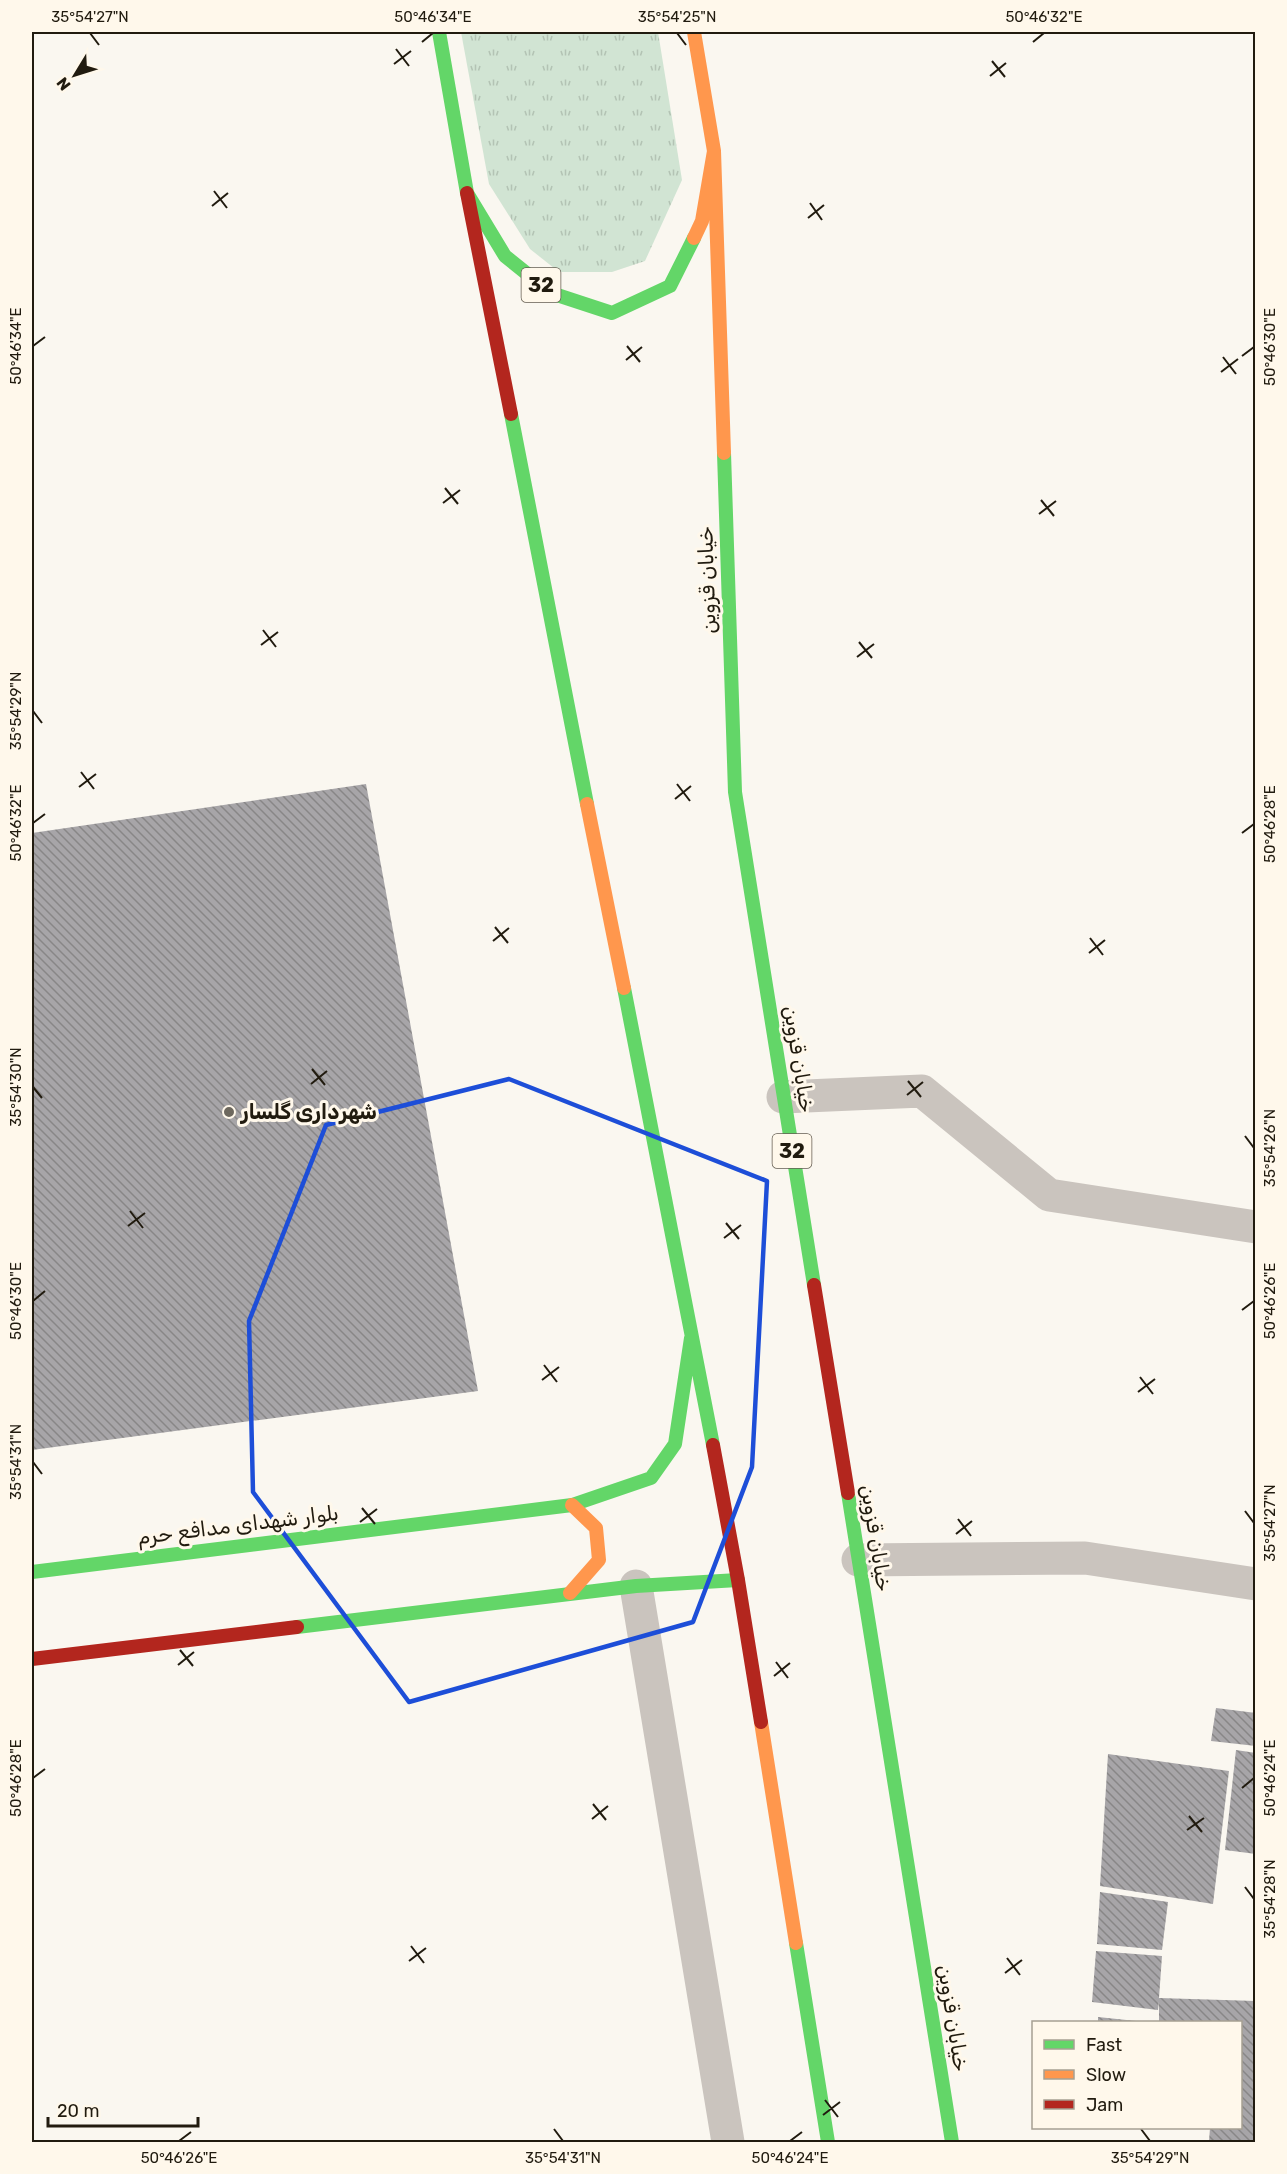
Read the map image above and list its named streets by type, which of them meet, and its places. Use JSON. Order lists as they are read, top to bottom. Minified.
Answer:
{"streets":{"main road":["32","خیابان قزوین","بلوار شهدای مدافع حرم"]},"crossings":[["32","خیابان قزوین"],["32","بلوار شهدای مدافع حرم"]],"places":["شهرداری گلسار"],"legend":["Fast","Slow","Jam"],"scale_bar":"20 m","north":"bottom left","coordinates":["35°54'27\"N","50°46'34\"E","35°54'25\"N","50°46'32\"E","50°46'30\"E","35°54'29\"N","50°46'28\"E","35°54'30\"N","35°54'26\"N","50°46'26\"E","35°54'31\"N","50°46'24\"E","35°54'28\"N"]}
